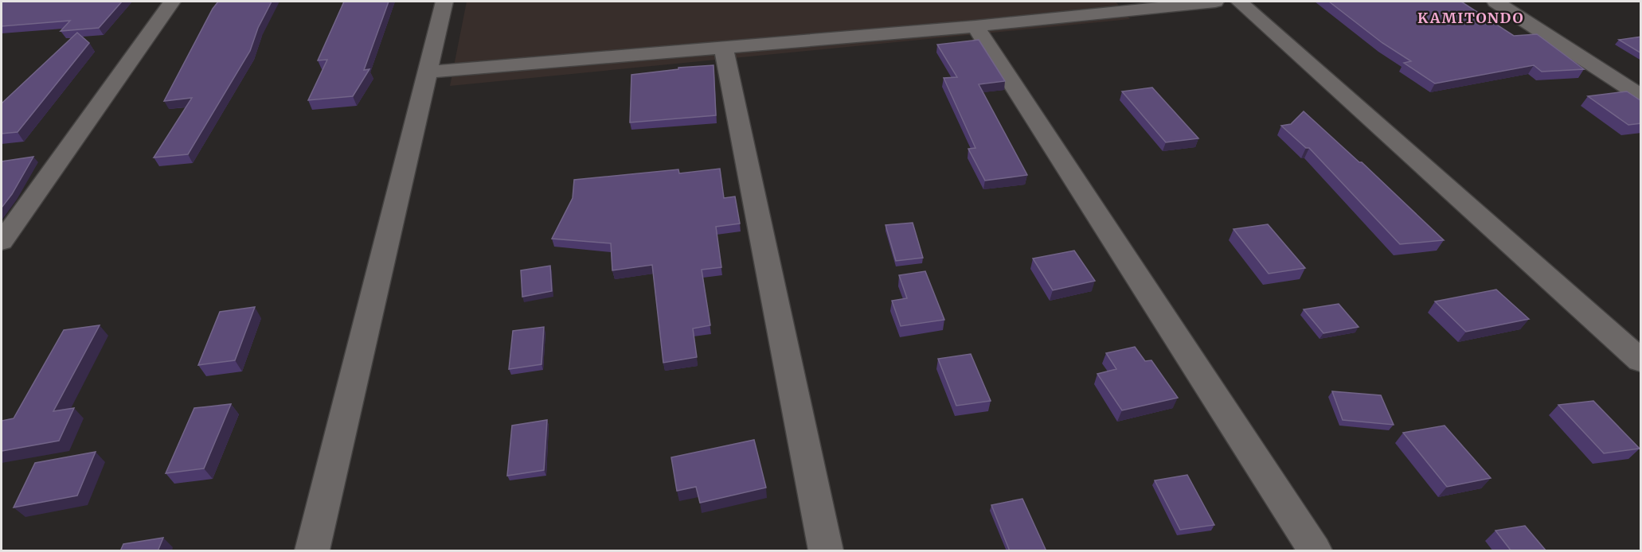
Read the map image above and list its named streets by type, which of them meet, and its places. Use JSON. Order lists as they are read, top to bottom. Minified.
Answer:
{"districts":["KAMITONDO"]}
